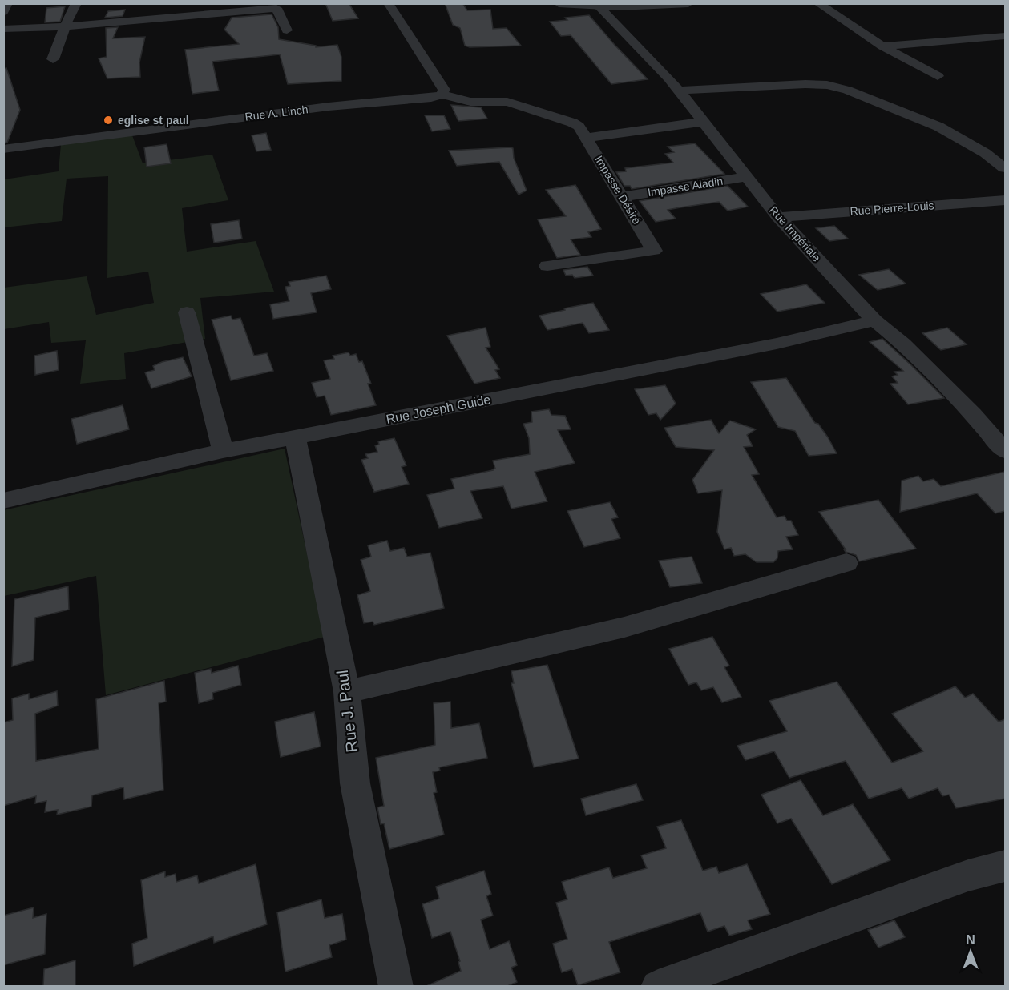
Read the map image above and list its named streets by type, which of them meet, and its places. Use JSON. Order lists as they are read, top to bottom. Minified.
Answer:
{"streets":{"street":["Rue A. Linch","Impasse Aladin","Impasse Désiré","Rue Pierre-Louis","Rue Impériale","Rue Joseph Guide","Rue J. Paul"]},"crossings":[["Impasse Aladin","Impasse Désiré"],["Impasse Aladin","Rue Impériale"],["Impasse Désiré","Rue Impériale"],["Rue Pierre-Louis","Rue Impériale"],["Rue Impériale","Rue Joseph Guide"],["Rue Joseph Guide","Rue J. Paul"]],"places":["eglise st paul"],"north":"top"}
